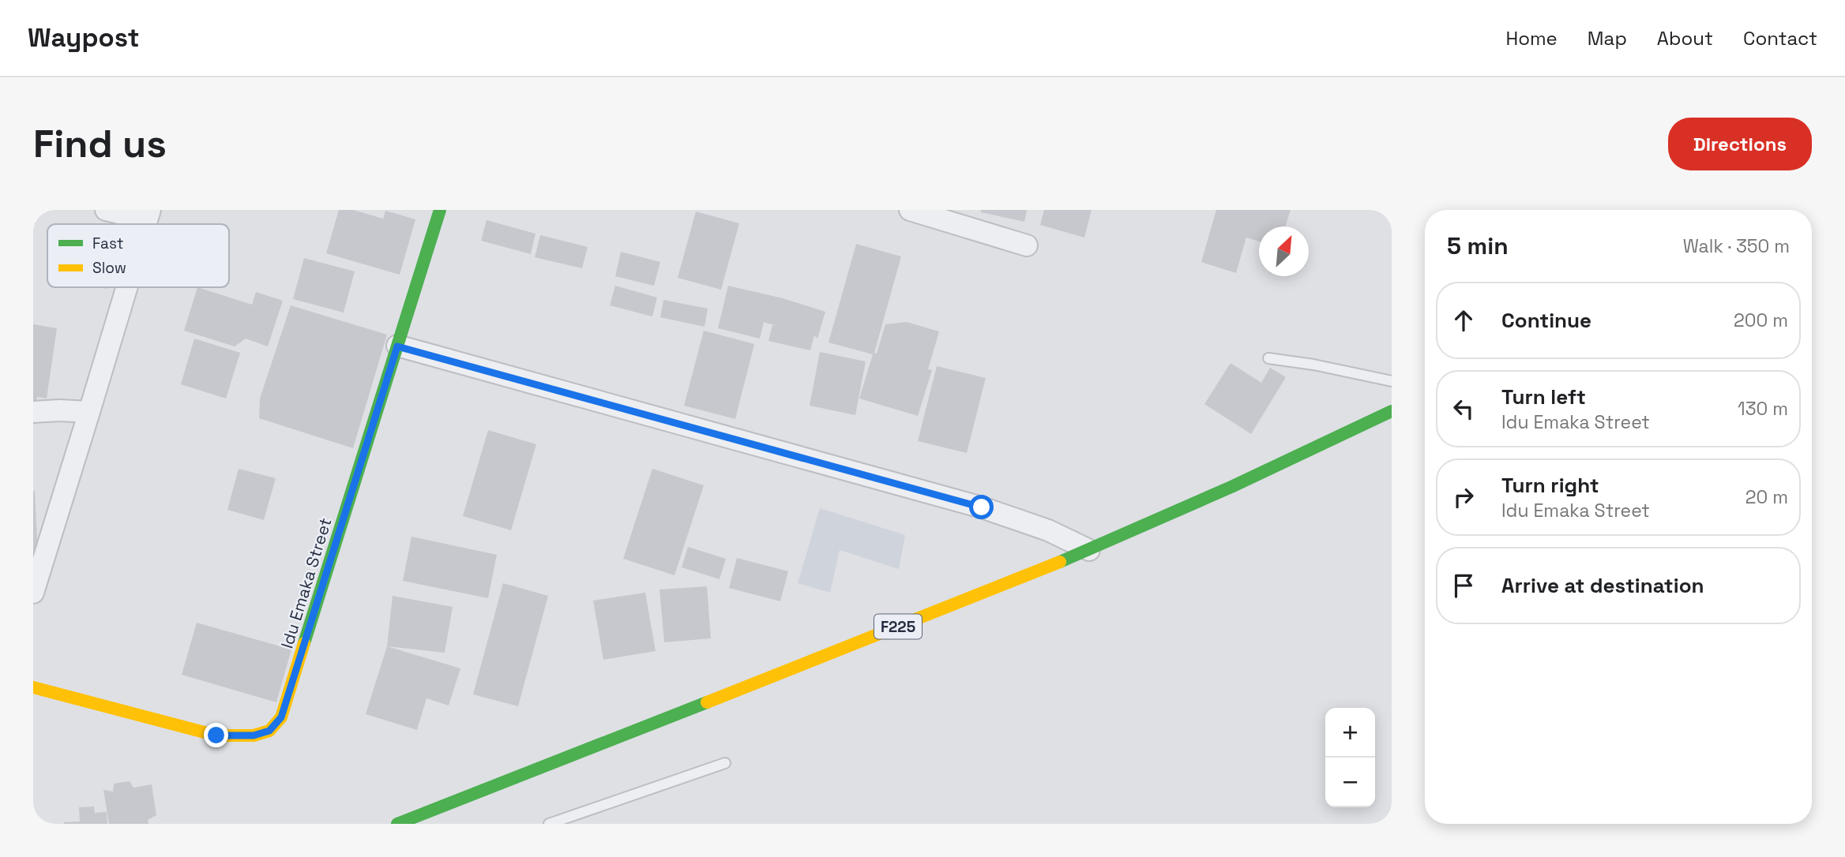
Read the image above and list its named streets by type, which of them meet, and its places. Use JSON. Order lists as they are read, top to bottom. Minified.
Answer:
{"streets":{"main road":["Idu Emaka Street","F225"]},"legend":["Fast","Slow"],"north":"top right","page":{"header":"Waypost","nav":["Home","Map","About","Contact"],"buttons":"Directions","title":"Find us","heading":["5 min","Walk · 350 m"],"list":[["Continue","200 m"],["Turn left","Idu Emaka Street","130 m"],["Turn right","Idu Emaka Street","20 m"],"Arrive at destination"],"map_buttons":["+","−"]}}
